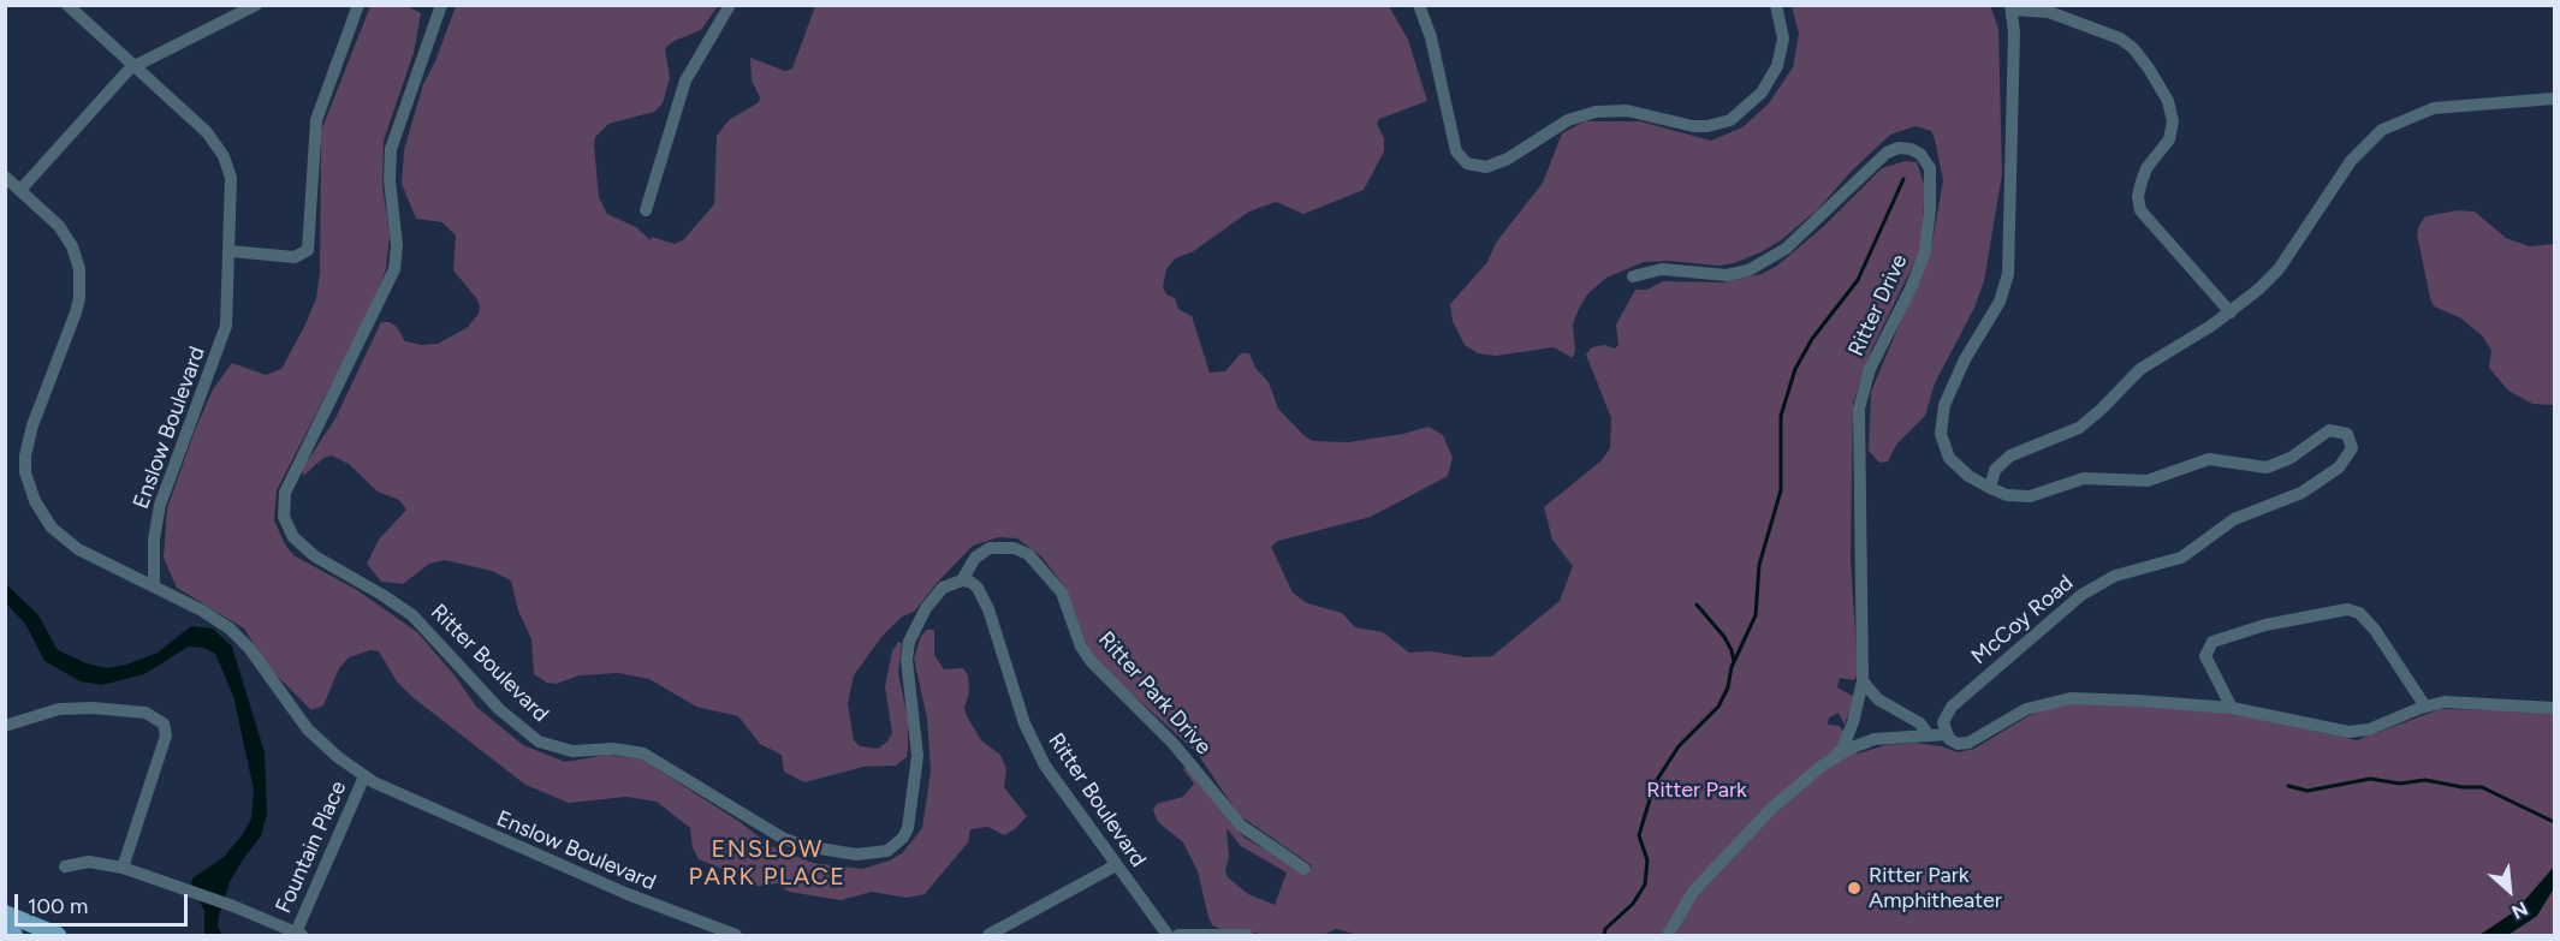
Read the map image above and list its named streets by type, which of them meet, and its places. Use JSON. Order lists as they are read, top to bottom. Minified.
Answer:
{"streets":{"street":["Ritter Drive","Enslow Boulevard","McCoy Road","Ritter Boulevard","Ritter Park Drive","Fountain Place"]},"crossings":[["Enslow Boulevard","Fountain Place"],["Ritter Boulevard","Ritter Park Drive"]],"districts":["ENSLOW PARK PLACE"],"parks":["Ritter Park"],"places":["Ritter Park Amphitheater"],"scale_bar":"100 m","north":"bottom right"}
